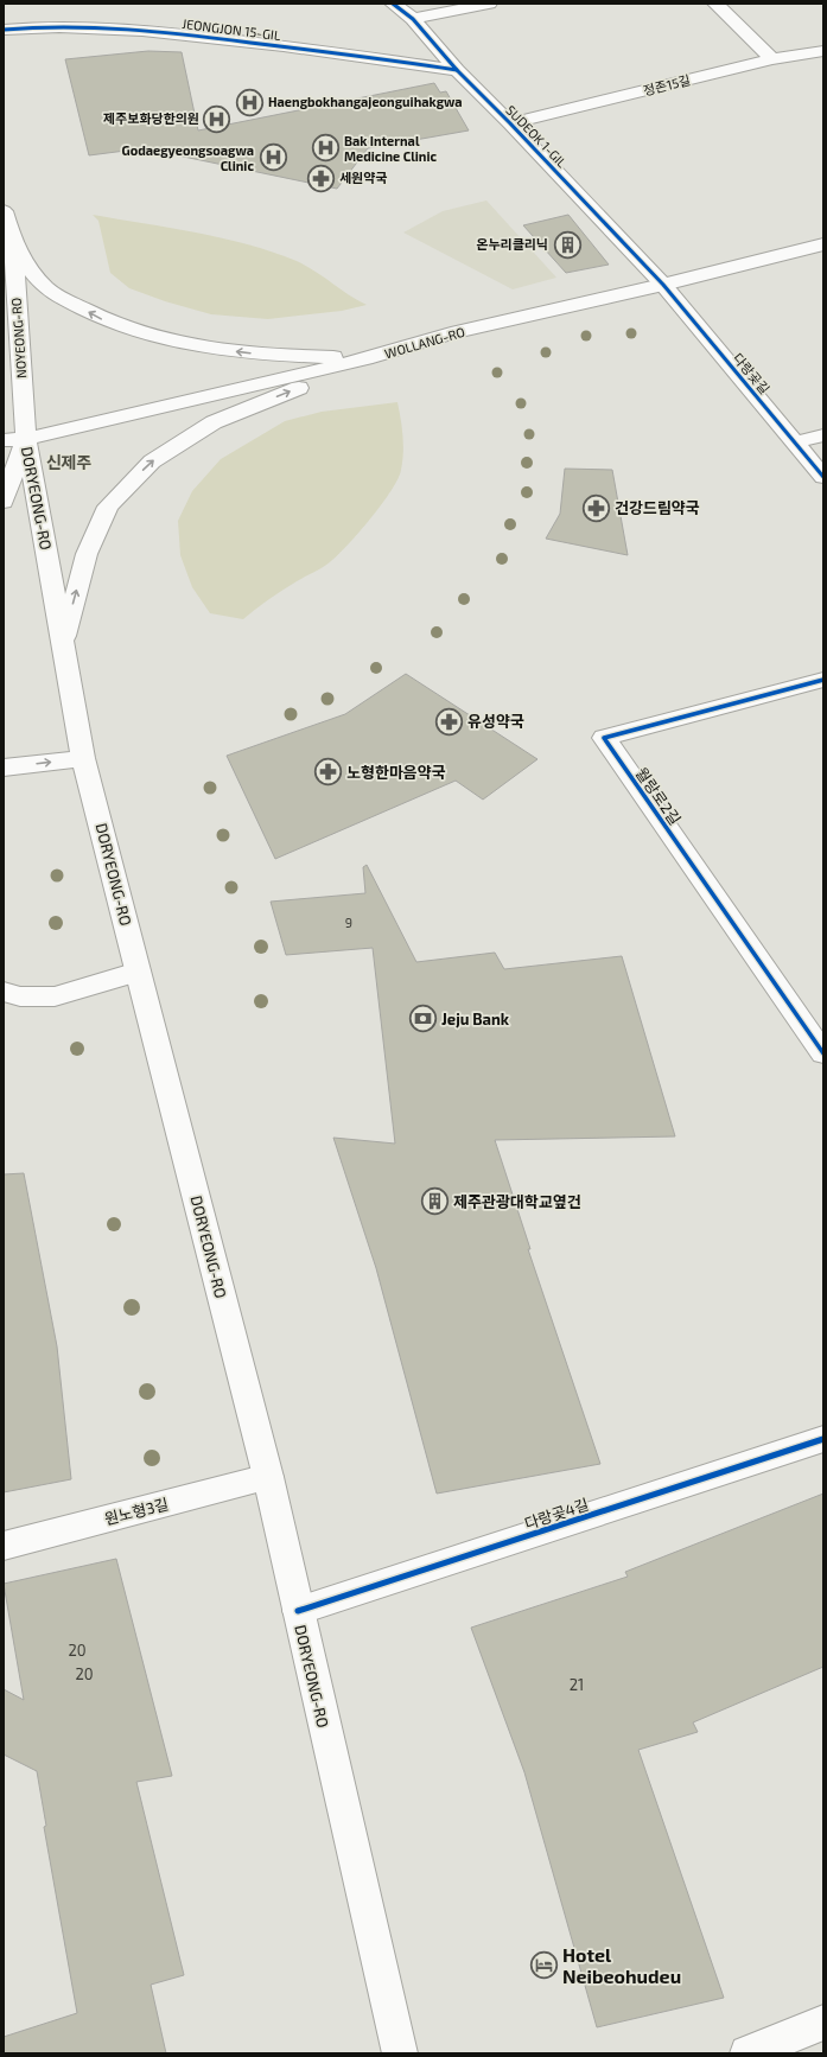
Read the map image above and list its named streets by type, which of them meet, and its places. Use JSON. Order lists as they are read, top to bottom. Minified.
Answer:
{"streets":{"main road":["JEONGJON 15-GIL","정존15길","SUDEOK 1-GIL","NOYEONG-RO","WOLLANG-RO","다랑곶길","DORYEONG-RO","월랑로2길","원노형3길","다랑곶4길"]},"crossings":[["JEONGJON 15-GIL","SUDEOK 1-GIL"],["정존15길","SUDEOK 1-GIL"],["SUDEOK 1-GIL","WOLLANG-RO"],["SUDEOK 1-GIL","다랑곶길"],["NOYEONG-RO","WOLLANG-RO"],["NOYEONG-RO","DORYEONG-RO"],["WOLLANG-RO","다랑곶길"],["WOLLANG-RO","DORYEONG-RO"],["DORYEONG-RO","원노형3길"],["DORYEONG-RO","다랑곶4길"]],"districts":["신제주"],"places":{"hospital":["Haengbokhangajeonguihakgwa","제주보화당한의원","Bak Internal Medicine Clinic","Godaegyeongsoagwa Clinic"],"pharmacy":["세원약국","건강드림약국","유성약국","노형한마음약국"],"building":["온누리클리닉","제주관광대학교옆건"],"bank":["Jeju Bank"],"hotel":["Hotel Neibeohudeu"]},"house_numbers":["9","20","20","21"]}
